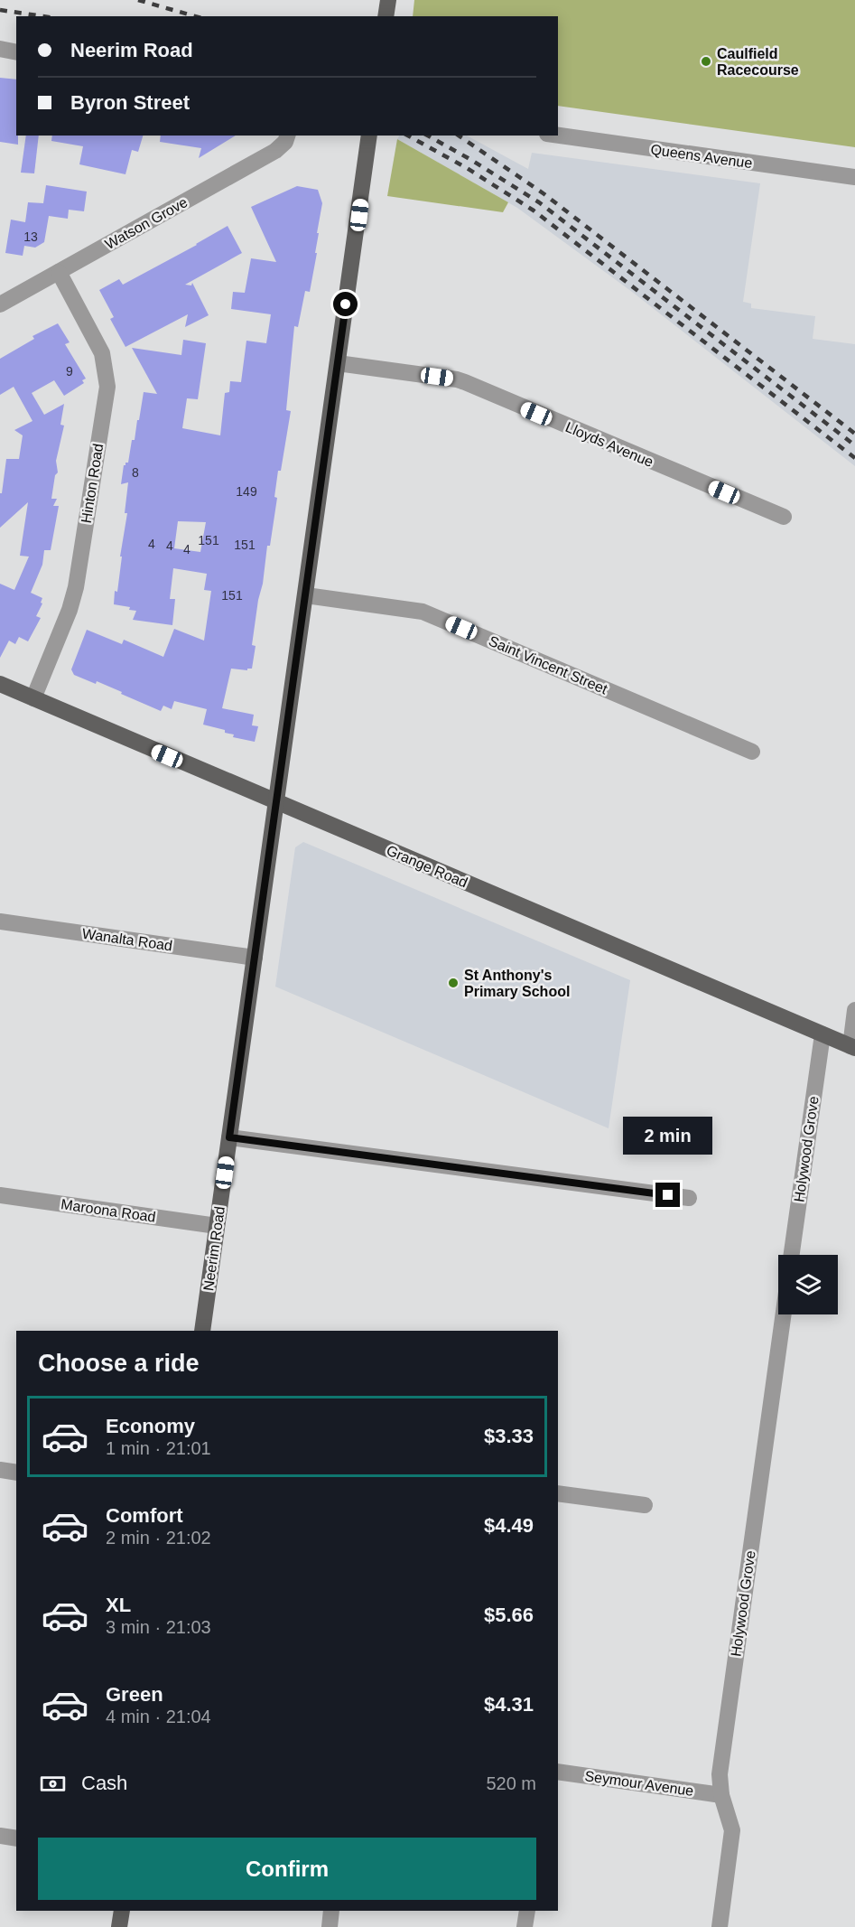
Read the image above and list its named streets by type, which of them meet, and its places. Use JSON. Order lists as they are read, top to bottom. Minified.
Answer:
{"streets":{"main road":["Grange Road","Neerim Road"],"street":["Queens Avenue","Watson Grove","Lloyds Avenue","Hinton Road","Saint Vincent Street","Wanalta Road","Holywood Grove","Maroona Road","Seymour Avenue"]},"crossings":[["Watson Grove","Hinton Road"],["Lloyds Avenue","Neerim Road"],["Hinton Road","Grange Road"],["Saint Vincent Street","Neerim Road"],["Grange Road","Holywood Grove"],["Grange Road","Neerim Road"],["Wanalta Road","Neerim Road"],["Holywood Grove","Seymour Avenue"],["Maroona Road","Neerim Road"]],"places":["Caulfield Racecourse","St Anthony's Primary School"],"house_numbers":["13","9","8","149","151","4","151","4","4","151"],"page":{"banner":["Neerim Road","Byron Street"],"bubble":"2 min","heading":"Choose a ride","list":[{"name":"Economy","note":"1 min · 21:01","value":"$3.33"},{"name":"Comfort","note":"2 min · 21:02","value":"$4.49"},{"name":"XL","note":"3 min · 21:03","value":"$5.66"},{"name":"Green","note":"4 min · 21:04","value":"$4.31"}],"pay":["Cash","520 m"],"buttons":"Confirm"}}
